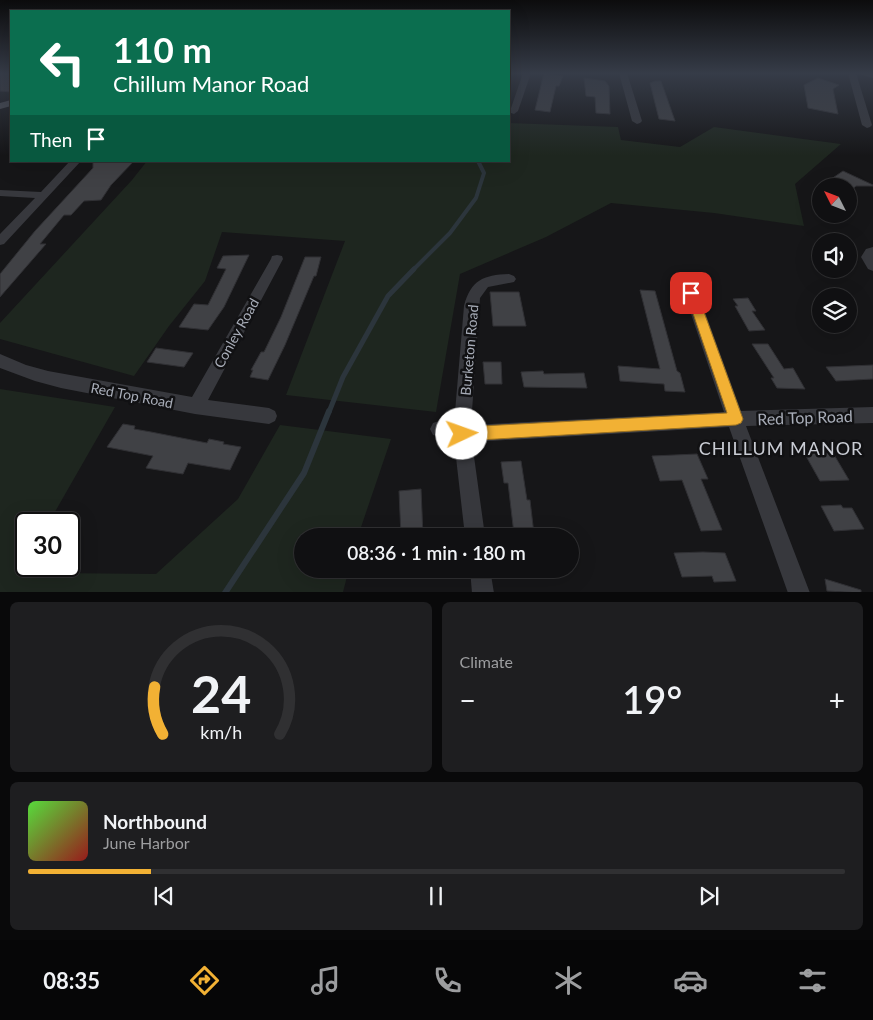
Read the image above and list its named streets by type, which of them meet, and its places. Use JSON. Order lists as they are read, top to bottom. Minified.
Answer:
{"streets":{"street":["Conley Road","Burketon Road","Red Top Road"]},"crossings":[["Conley Road","Red Top Road"],["Burketon Road","Red Top Road"]],"districts":["CHILLUM MANOR"],"north":"top left","page":{"turn":["110 m","Chillum Manor Road"],"then":"Then","limit":"30","trip":"08:36 · 1 min · 180 m","tile":"Climate","heat":["−","19°","+"],"song":["Northbound","June Harbor"],"tabs":"08:35","gauge":["24","km/h"]}}
